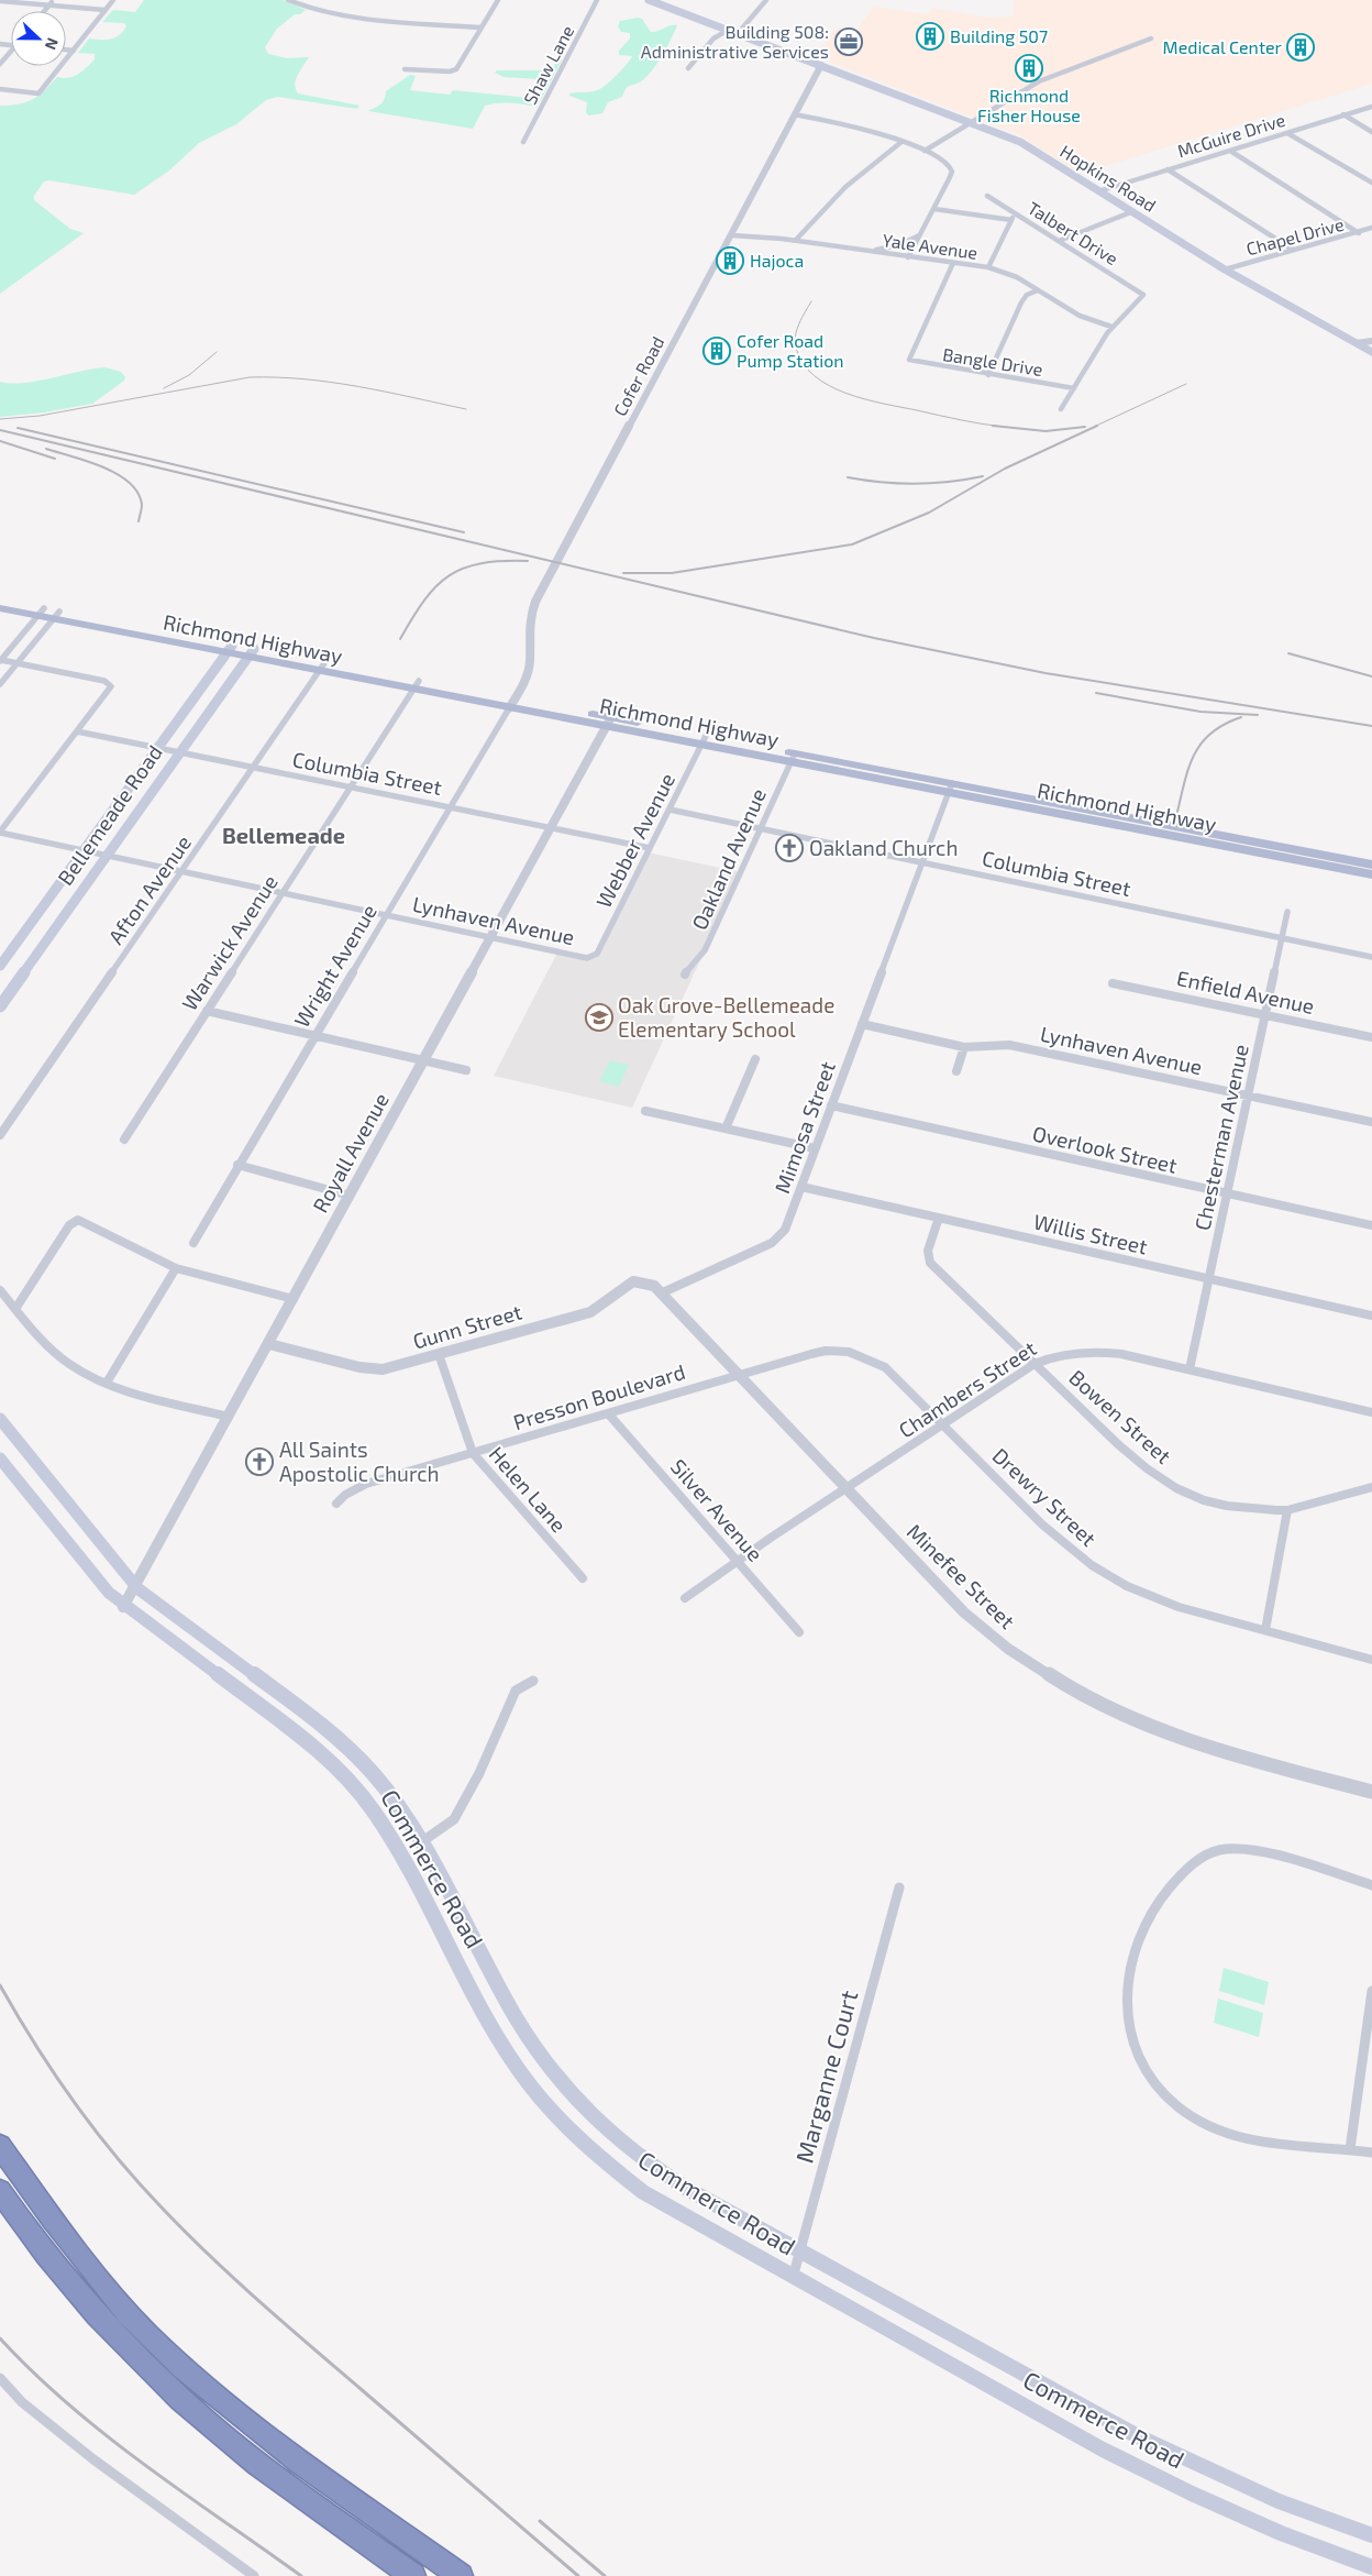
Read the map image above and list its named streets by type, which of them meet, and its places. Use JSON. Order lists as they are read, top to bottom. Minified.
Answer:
{"streets":{"main road":["Hopkins Road","Richmond Highway","Bellemeade Road","Commerce Road"],"street":["Shaw Lane","McGuire Drive","Talbert Drive","Chapel Drive","Yale Avenue","Bangle Drive","Cofer Road","Columbia Street","Webber Avenue","Oakland Avenue","Afton Avenue","Lynhaven Avenue","Warwick Avenue","Wright Avenue","Enfield Avenue","Mimosa Street","Chesterman Avenue","Overlook Street","Royall Avenue","Willis Street","Gunn Street","Chambers Street","Presson Boulevard","Bowen Street","Helen Lane","Drewry Street","Silver Avenue","Minefee Street","Marganne Court"]},"crossings":[["McGuire Drive","Hopkins Road"],["Hopkins Road","Chapel Drive"],["Hopkins Road","Cofer Road"],["Talbert Drive","Yale Avenue"],["Yale Avenue","Bangle Drive"],["Yale Avenue","Cofer Road"],["Cofer Road","Richmond Highway"],["Cofer Road","Wright Avenue"],["Richmond Highway","Bellemeade Road"],["Richmond Highway","Webber Avenue"],["Richmond Highway","Oakland Avenue"],["Richmond Highway","Afton Avenue"],["Richmond Highway","Warwick Avenue"],["Richmond Highway","Wright Avenue"],["Richmond Highway","Mimosa Street"],["Richmond Highway","Royall Avenue"],["Columbia Street","Bellemeade Road"],["Columbia Street","Webber Avenue"],["Columbia Street","Oakland Avenue"],["Columbia Street","Afton Avenue"],["Columbia Street","Warwick Avenue"],["Columbia Street","Wright Avenue"],["Columbia Street","Mimosa Street"],["Columbia Street","Chesterman Avenue"],["Columbia Street","Royall Avenue"],["Bellemeade Road","Lynhaven Avenue"],["Webber Avenue","Lynhaven Avenue"],["Afton Avenue","Lynhaven Avenue"],["Lynhaven Avenue","Warwick Avenue"],["Lynhaven Avenue","Wright Avenue"],["Lynhaven Avenue","Mimosa Street"],["Lynhaven Avenue","Chesterman Avenue"],["Lynhaven Avenue","Royall Avenue"],["Enfield Avenue","Chesterman Avenue"],["Mimosa Street","Overlook Street"],["Mimosa Street","Willis Street"],["Mimosa Street","Gunn Street"],["Mimosa Street","Minefee Street"],["Chesterman Avenue","Overlook Street"],["Chesterman Avenue","Willis Street"],["Chesterman Avenue","Chambers Street"],["Royall Avenue","Gunn Street"],["Royall Avenue","Commerce Road"],["Willis Street","Bowen Street"],["Gunn Street","Helen Lane"],["Gunn Street","Minefee Street"],["Chambers Street","Bowen Street"],["Chambers Street","Drewry Street"],["Chambers Street","Silver Avenue"],["Chambers Street","Minefee Street"],["Presson Boulevard","Helen Lane"],["Presson Boulevard","Drewry Street"],["Presson Boulevard","Silver Avenue"],["Presson Boulevard","Minefee Street"],["Commerce Road","Marganne Court"]],"districts":["Bellemeade"],"places":{"building":["Building 507","Medical Center","Richmond Fisher House","Hajoca","Cofer Road Pump Station"],"office":["Building 508: Administrative Services"],"church":["Oakland Church","All Saints Apostolic Church"],"school or university":["Oak Grove-Bellemeade Elementary School"]},"north":"right"}
